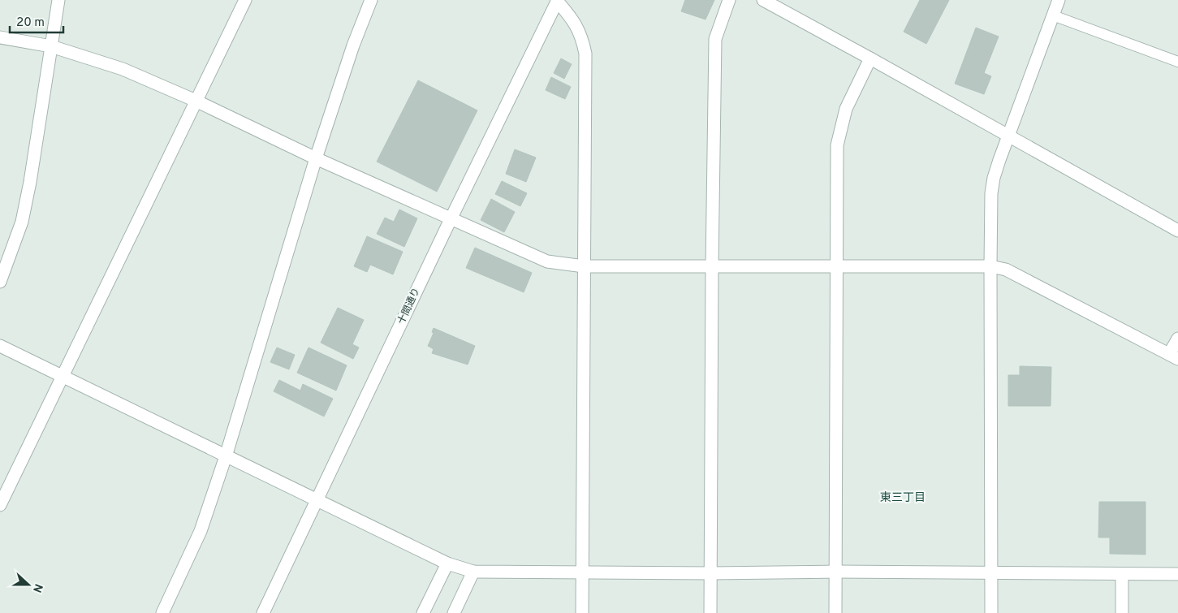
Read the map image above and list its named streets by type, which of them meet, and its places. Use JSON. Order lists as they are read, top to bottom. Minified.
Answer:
{"streets":{"street":["十間通り"]},"districts":["東三丁目"],"scale_bar":"20 m","north":"right"}
